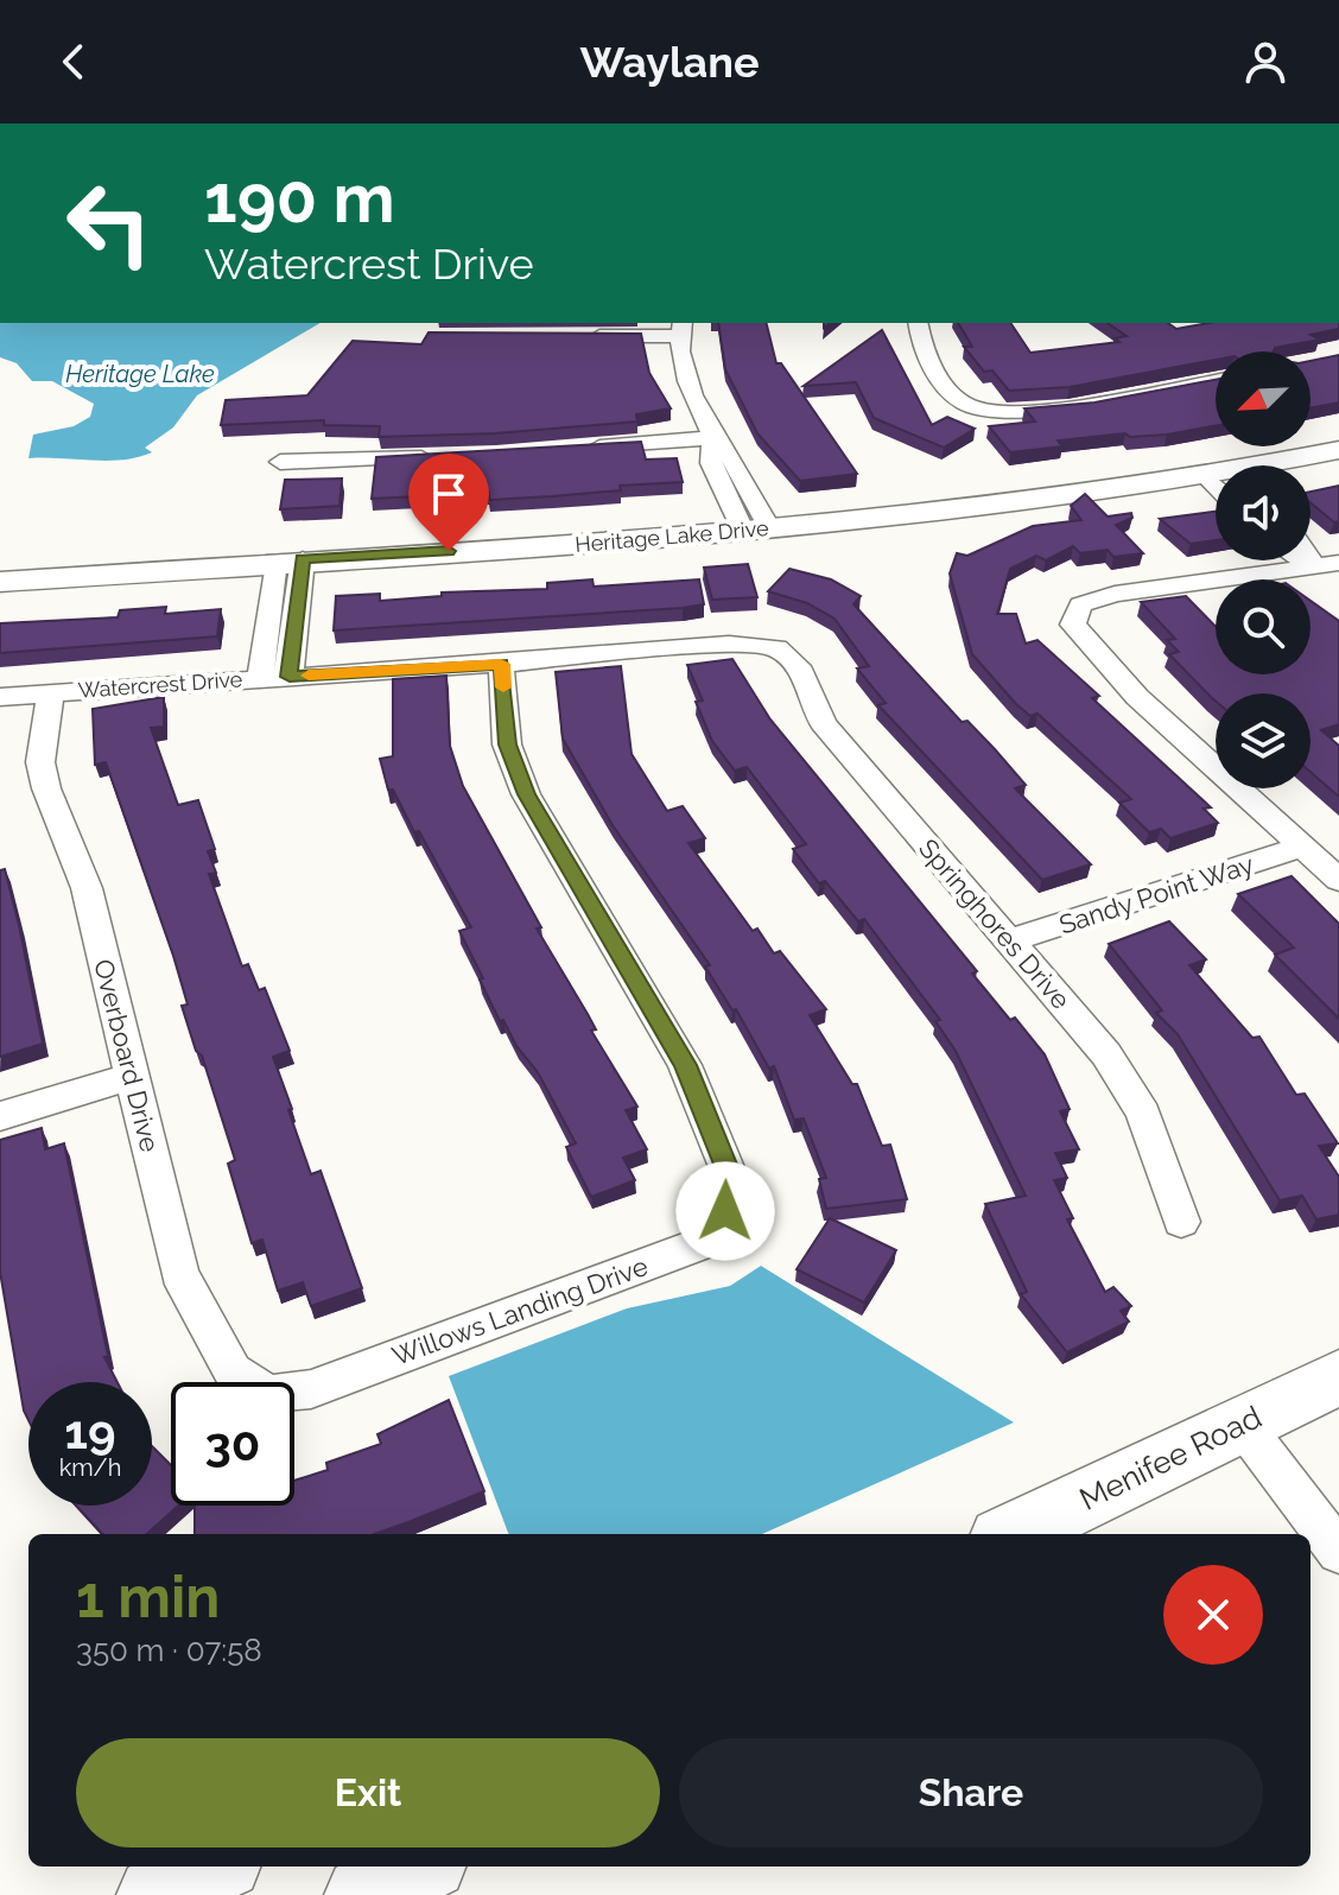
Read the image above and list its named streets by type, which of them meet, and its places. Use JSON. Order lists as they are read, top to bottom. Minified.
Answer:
{"streets":{"main road":["Menifee Road"],"street":["Heritage Lake Drive","Watercrest Drive","Sandy Point Way","Springhores Drive","Overboard Drive","Willows Landing Drive"]},"crossings":[["Watercrest Drive","Springhores Drive"],["Watercrest Drive","Overboard Drive"],["Watercrest Drive","Willows Landing Drive"],["Sandy Point Way","Springhores Drive"]],"water":["Heritage Lake"],"north":"bottom left","page":{"header":"Waylane","turn":["190 m","Watercrest Drive"],"speed":"19 km/h","limit":"30","heading":["1 min","350 m · 07:58"],"buttons":["Exit","Share"]}}
